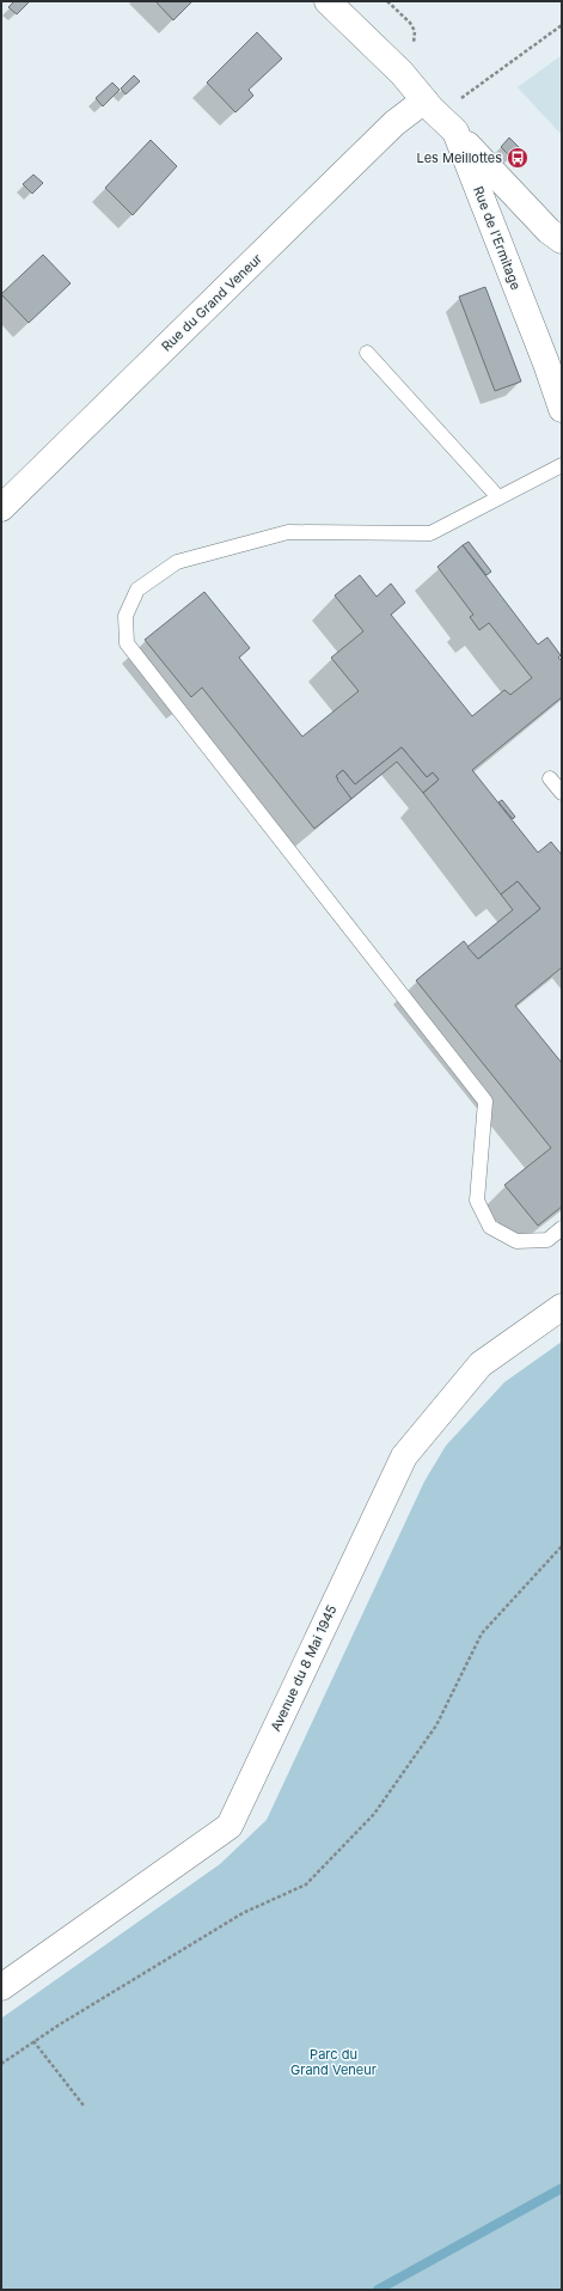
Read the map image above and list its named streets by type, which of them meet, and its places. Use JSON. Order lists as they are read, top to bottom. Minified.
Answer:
{"streets":{"street":["Rue de l'Ermitage","Rue du Grand Veneur","Avenue du 8 Mai 1945"]},"crossings":[["Rue de l'Ermitage","Rue du Grand Veneur"]],"parks":["Parc du Grand Veneur"],"places":{"bus stop":["Les Meillottes"]}}
